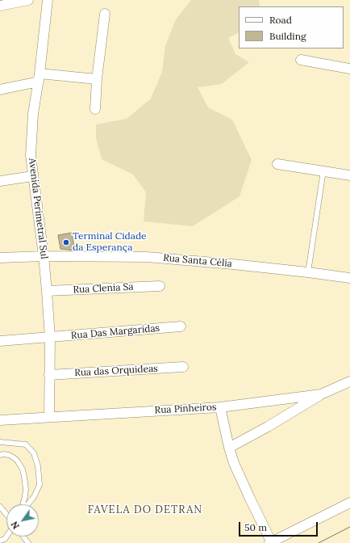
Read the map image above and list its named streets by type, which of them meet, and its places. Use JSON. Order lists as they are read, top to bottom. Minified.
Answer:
{"streets":{"street":["Avenida Perimetral Sul","Rua Santa Célia","Rua Clenia Sa","Rua Das Margaridas","Rua das Orquideas","Rua Pinheiros"]},"crossings":[["Avenida Perimetral Sul","Rua Santa Célia"],["Avenida Perimetral Sul","Rua Clenia Sa"],["Avenida Perimetral Sul","Rua Das Margaridas"],["Avenida Perimetral Sul","Rua das Orquideas"],["Avenida Perimetral Sul","Rua Pinheiros"]],"districts":["FAVELA DO DETRAN"],"places":["Terminal Cidade da Esperança"],"legend":["Road","Building"],"scale_bar":"50 m","north":"bottom left"}
